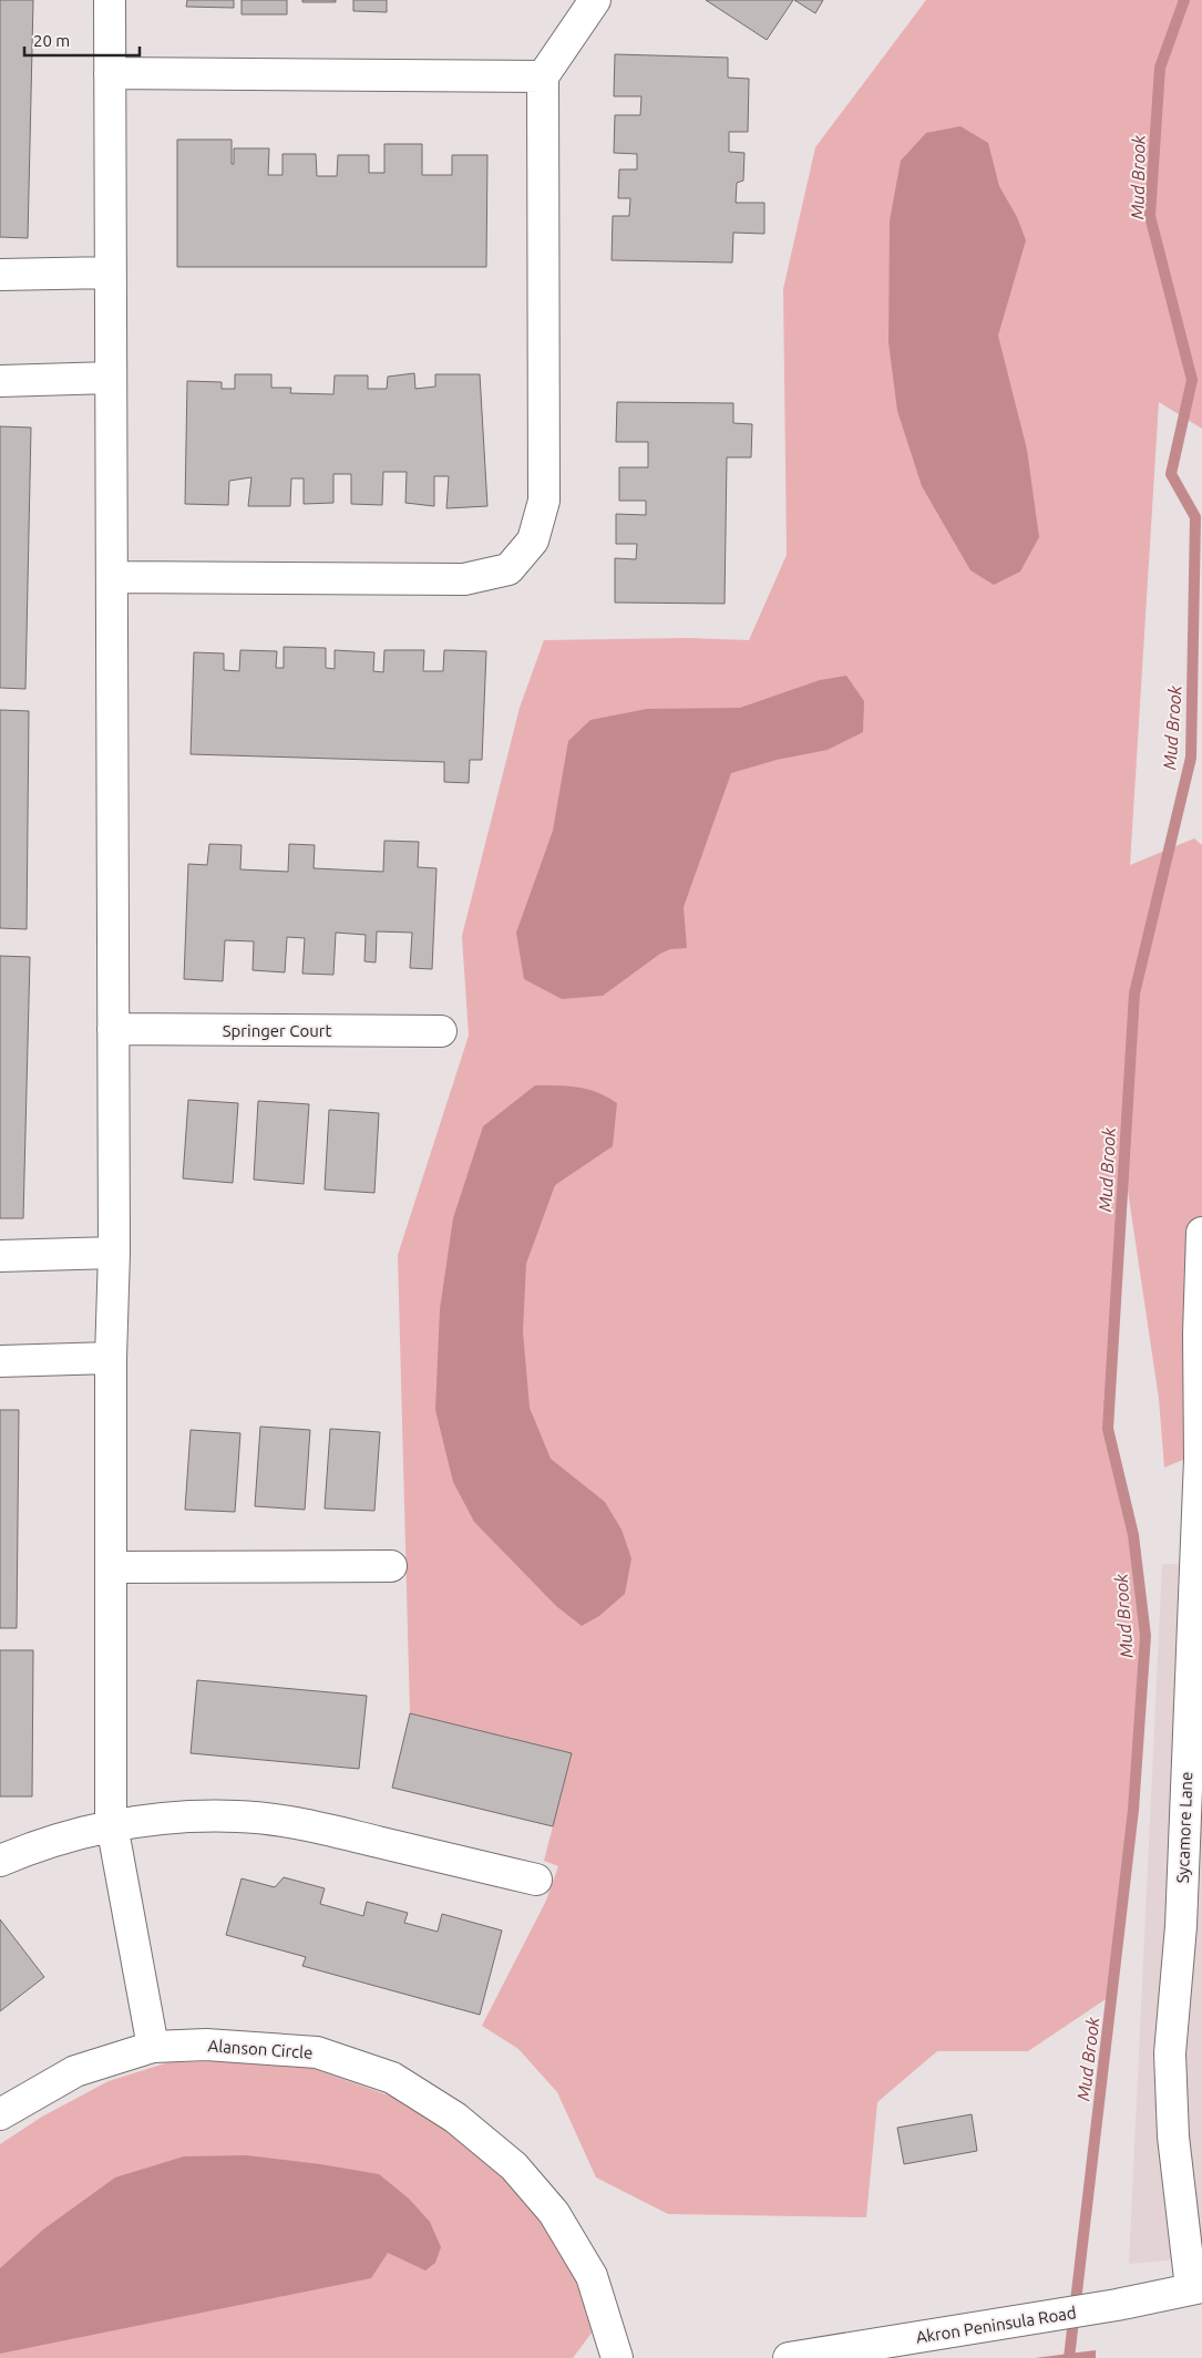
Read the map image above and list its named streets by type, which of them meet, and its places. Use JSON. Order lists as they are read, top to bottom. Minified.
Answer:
{"streets":{"street":["Springer Court","Sycamore Lane","Alanson Circle","Akron Peninsula Road"]},"crossings":[["Sycamore Lane","Akron Peninsula Road"]],"water":["Mud Brook"],"scale_bar":"20 m"}
